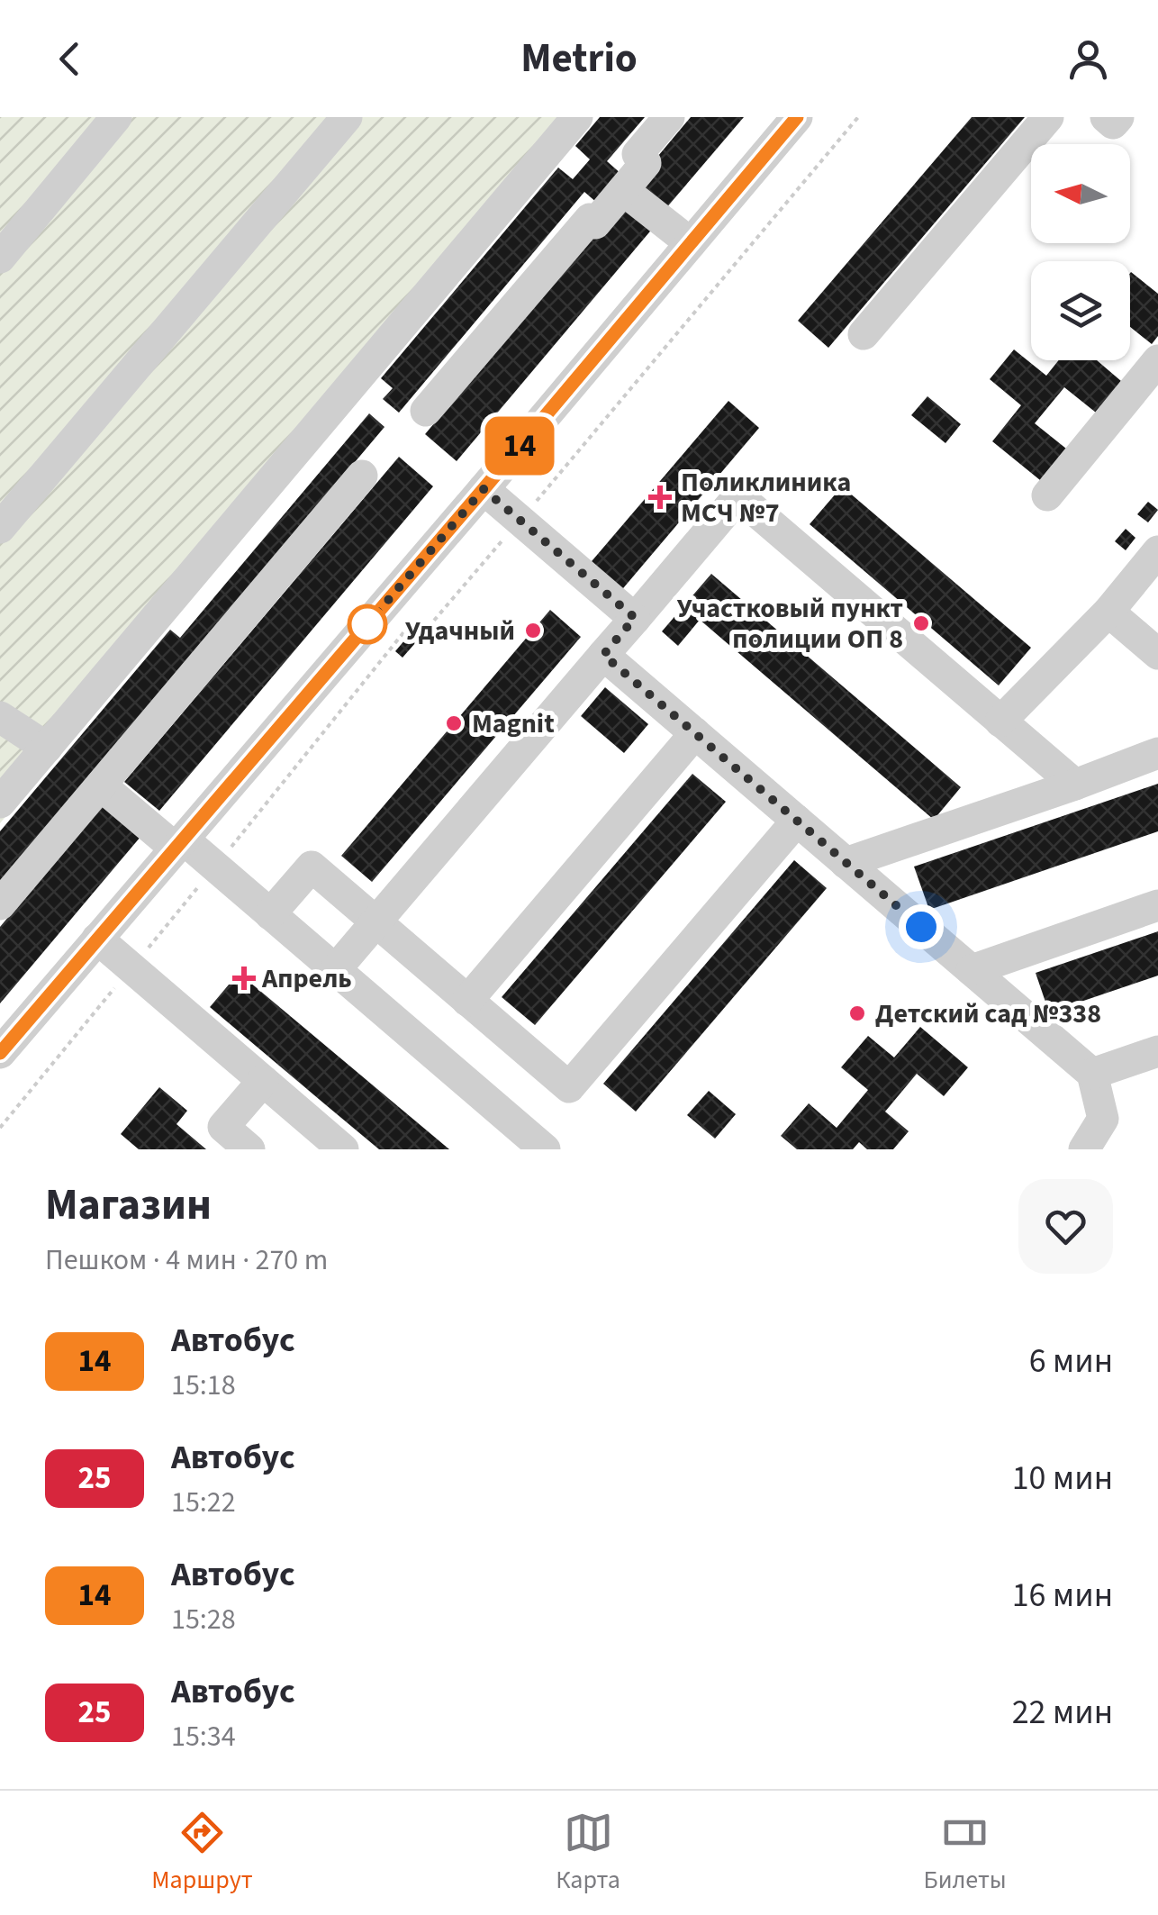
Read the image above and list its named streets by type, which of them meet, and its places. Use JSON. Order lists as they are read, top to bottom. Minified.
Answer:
{"places":{"health":["Поликлиника МСЧ №7","Апрель"],"other":["Участковый пункт полиции ОП 8","Удачный","Magnit","Детский сад №338"]},"lines":["bus line 14"],"north":"left","page":{"header":"Metrio","on_map":"14","heading":["Магазин","Пешком · 4 мин · 270 m"],"list":[{"mark":"14","name":"Автобус","note":"15:18","value":"6 мин"},{"mark":"25","name":"Автобус","note":"15:22","value":"10 мин"},{"mark":"14","name":"Автобус","note":"15:28","value":"16 мин"},{"mark":"25","name":"Автобус","note":"15:34","value":"22 мин"}],"tabs":["Маршрут","Карта","Билеты"]}}
